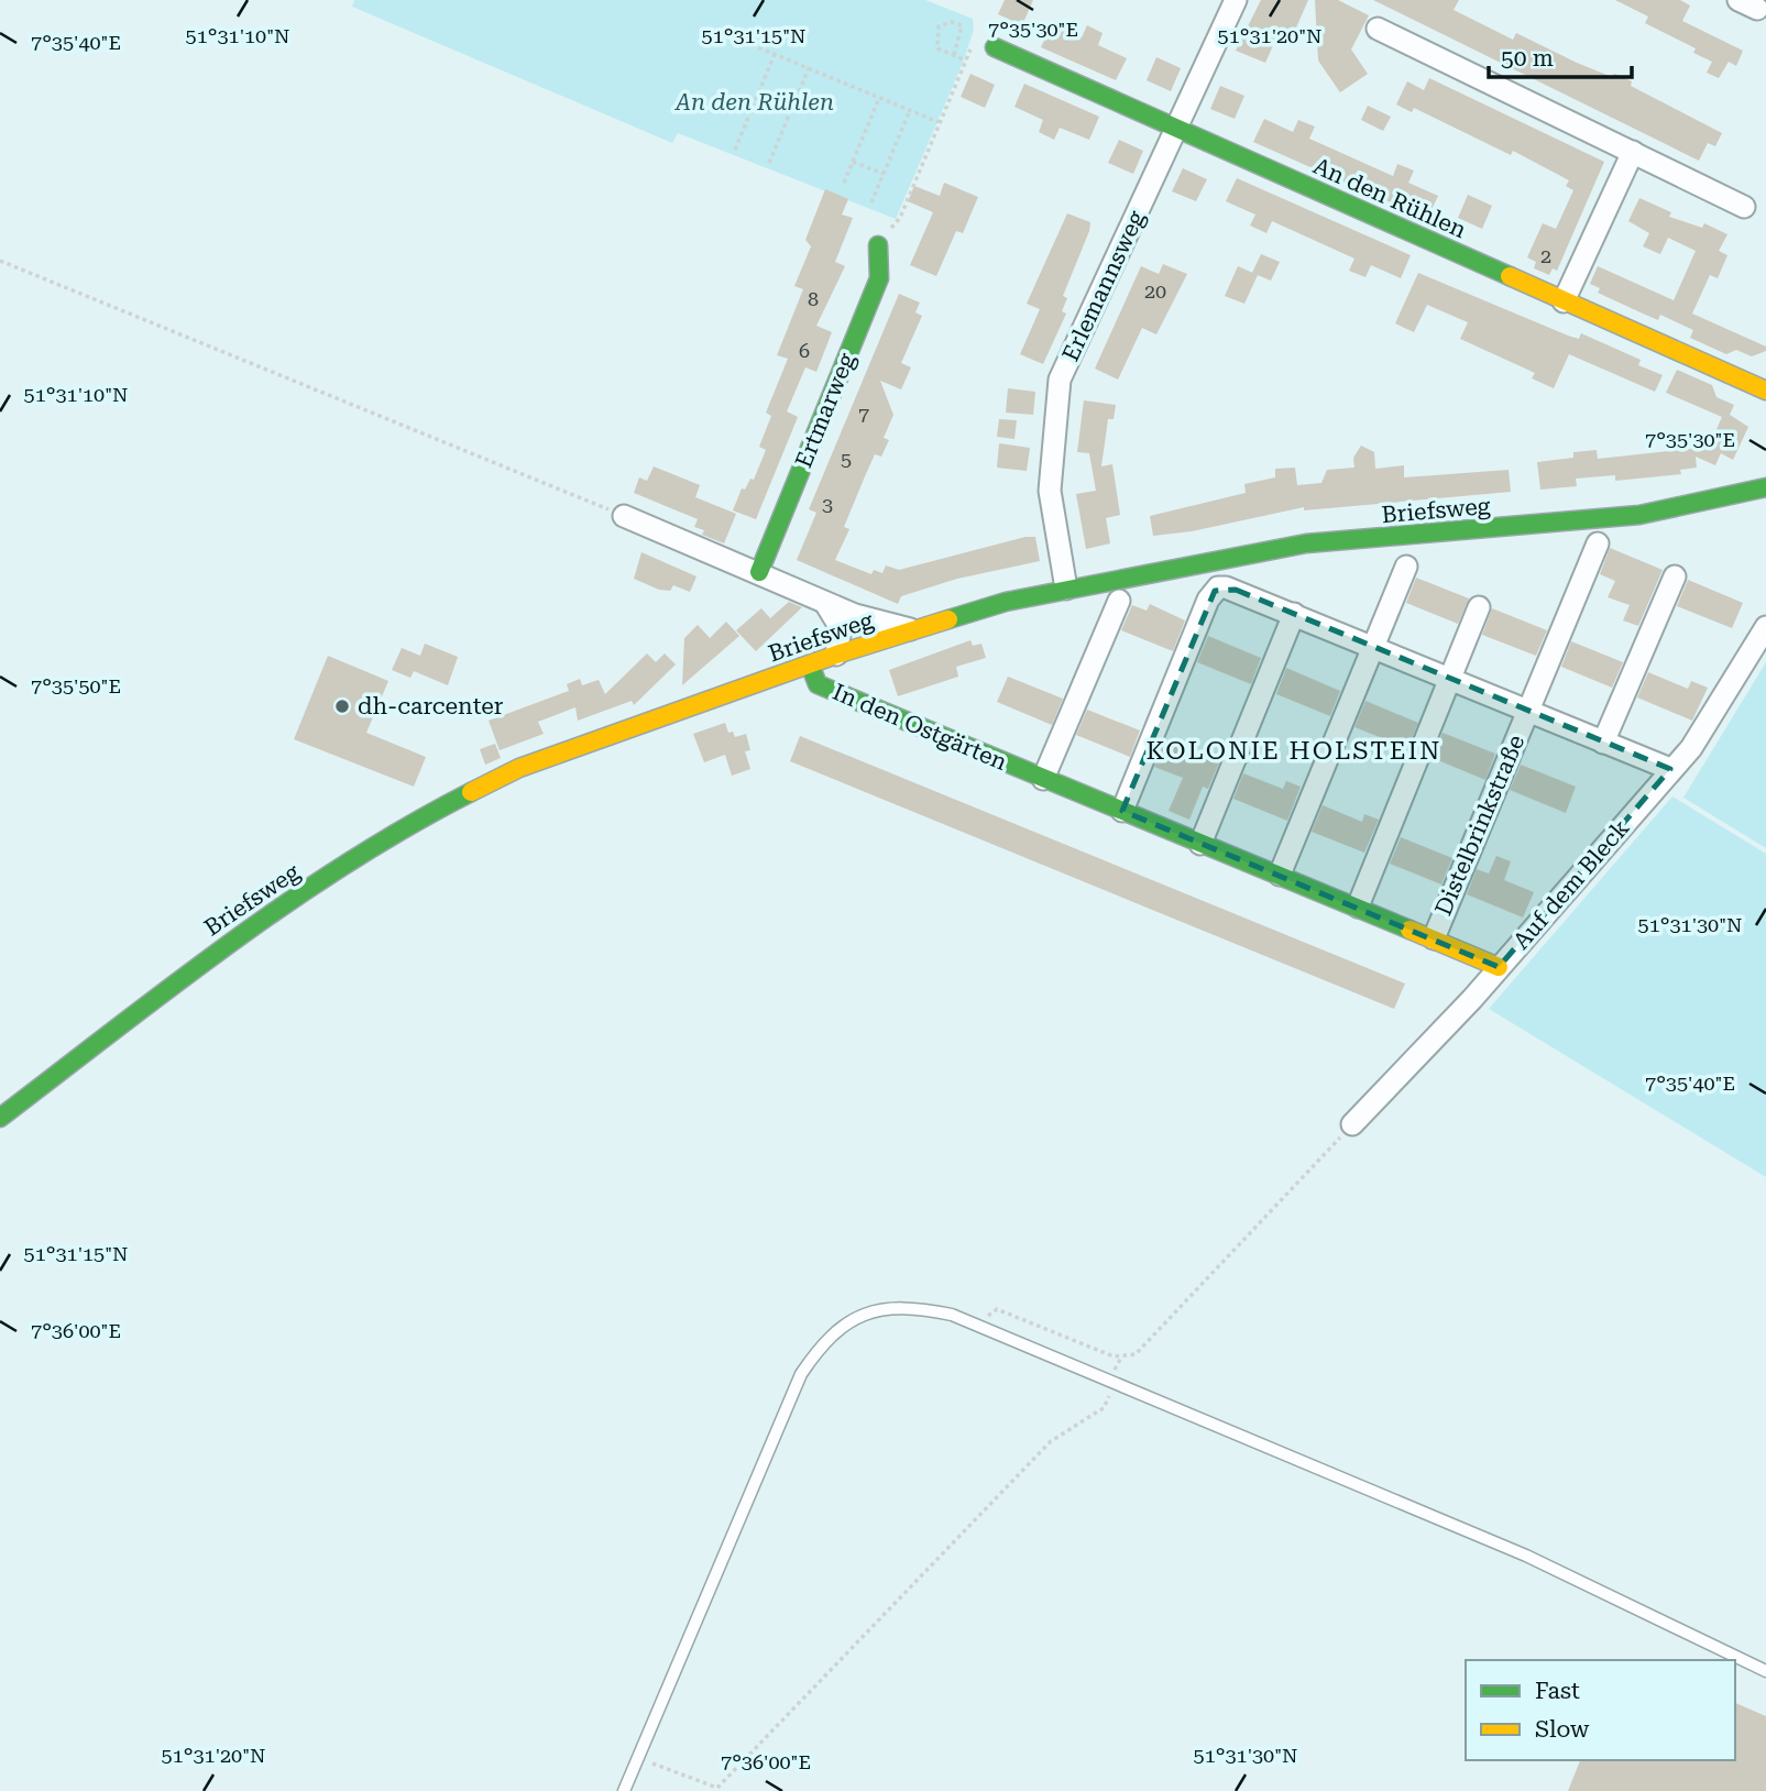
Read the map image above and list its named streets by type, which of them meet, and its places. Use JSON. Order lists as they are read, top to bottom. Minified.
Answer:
{"streets":{"street":["An den Rühlen","Erlemannsweg","Ertmarweg","Briefsweg","In den Ostgärten","Distelbrinkstraße","Auf dem Bleck"]},"crossings":[["An den Rühlen","Erlemannsweg"],["Erlemannsweg","Briefsweg"],["Briefsweg","In den Ostgärten"],["In den Ostgärten","Distelbrinkstraße"],["In den Ostgärten","Auf dem Bleck"],["Distelbrinkstraße","Auf dem Bleck"]],"districts":["KOLONIE HOLSTEIN"],"parks":["An den Rühlen"],"places":["dh-carcenter"],"house_numbers":["2","20","8","6","7","5","3"],"legend":["Fast","Slow"],"scale_bar":"50 m","coordinates":["7°35'30\"E","51°31'20\"N","51°31'10\"N","51°31'15\"N","7°35'40\"E","7°35'50\"E","51°31'30\"N","7°36'00\"E"]}
